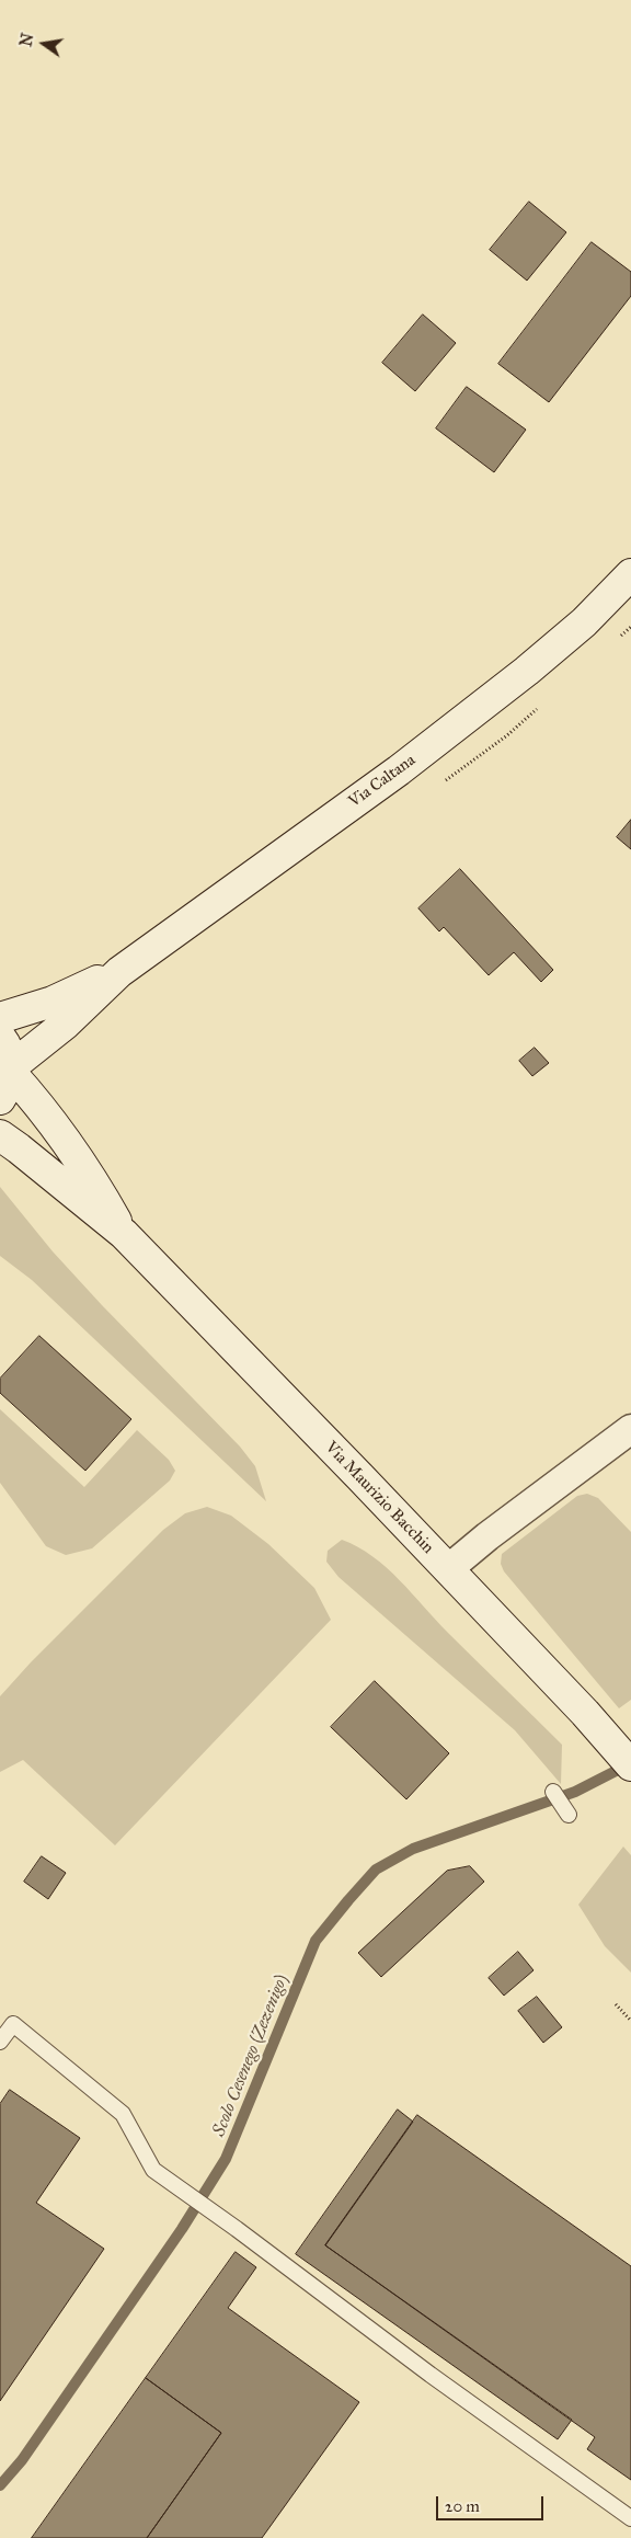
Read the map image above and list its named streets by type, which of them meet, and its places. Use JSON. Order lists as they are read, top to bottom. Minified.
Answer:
{"streets":{"main road":["Via Caltana","Via Maurizio Bacchin"]},"crossings":[["Via Caltana","Via Maurizio Bacchin"]],"water":["Scolo Cesenego (Zezenigo)"],"scale_bar":"20 m","north":"left"}
